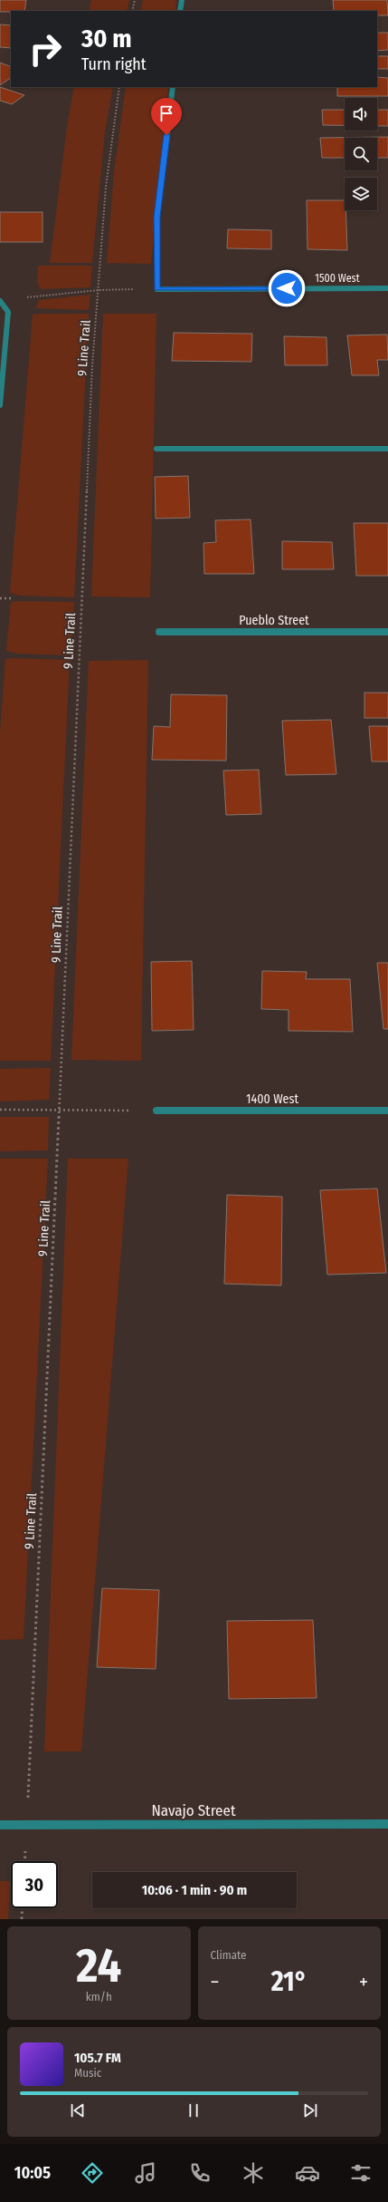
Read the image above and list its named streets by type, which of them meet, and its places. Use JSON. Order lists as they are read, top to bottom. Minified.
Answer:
{"streets":{"street":["1500 West","Pueblo Street","1400 West","Navajo Street"],"path":["9 Line Trail"]},"page":{"turn":["30 m","Turn right"],"limit":"30","trip":"10:06 · 1 min · 90 m","tile":[["24","km/h"],"Climate"],"heat":["−","21°","+"],"song":["105.7 FM","Music"],"tabs":"10:05"}}
